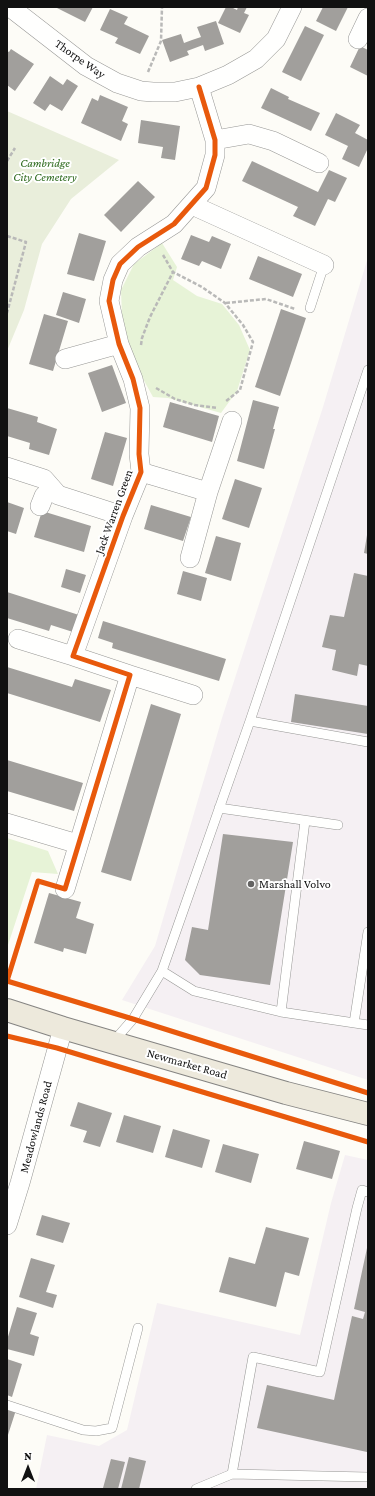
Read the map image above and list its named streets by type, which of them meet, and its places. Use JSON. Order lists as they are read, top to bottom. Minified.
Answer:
{"streets":{"main road":["Newmarket Road"],"street":["Thorpe Way","Jack Warren Green","Meadowlands Road"]},"crossings":[["Thorpe Way","Jack Warren Green"],["Newmarket Road","Meadowlands Road"]],"parks":["Cambridge City Cemetery"],"places":["Marshall Volvo"],"north":"top"}
